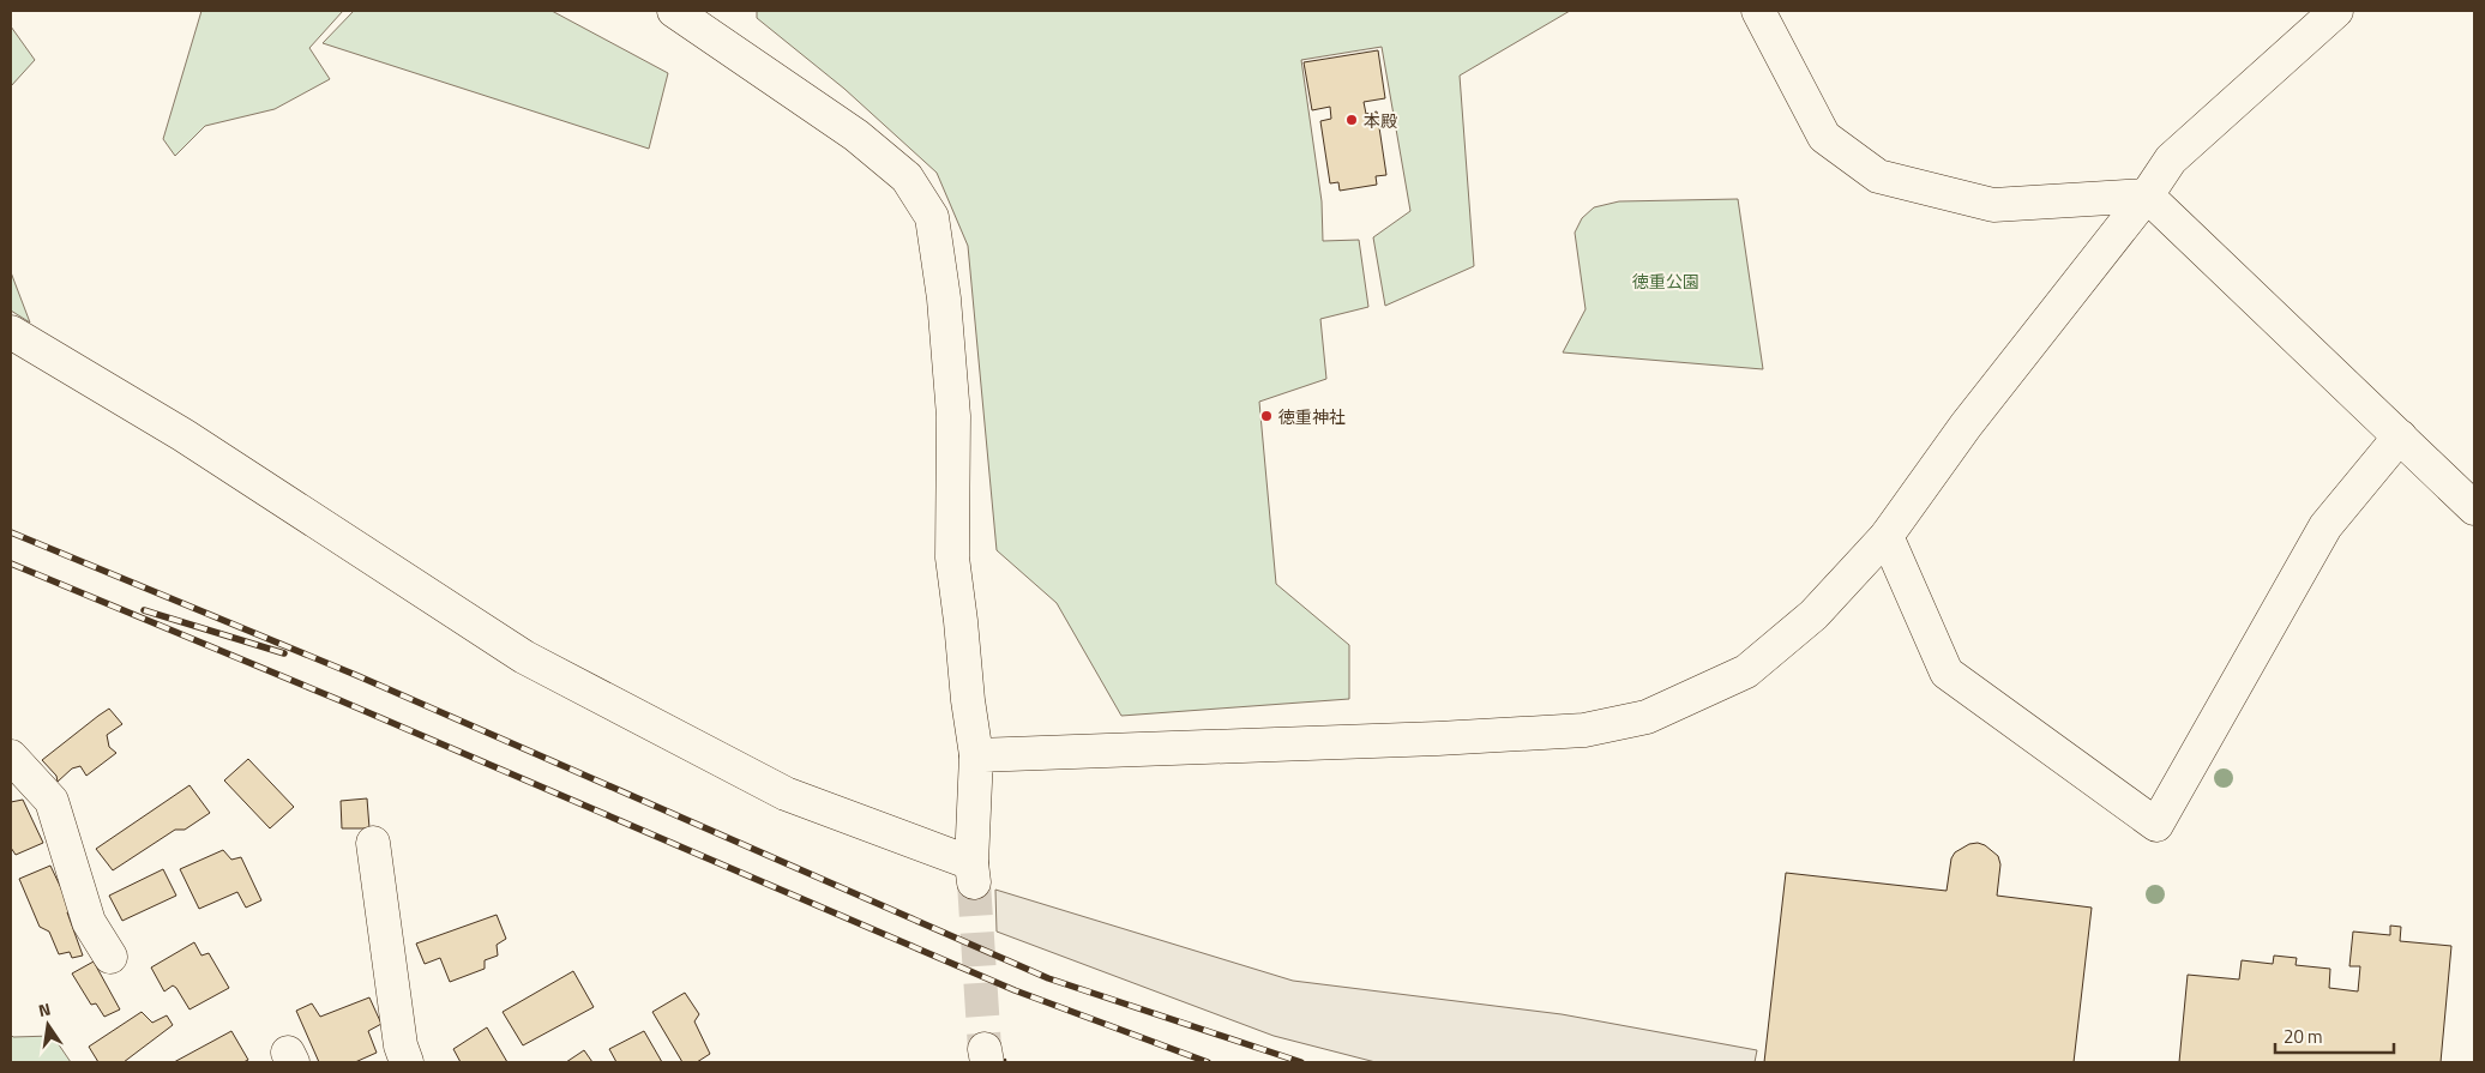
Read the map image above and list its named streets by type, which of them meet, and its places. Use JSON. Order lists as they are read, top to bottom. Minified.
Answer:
{"parks":["徳重公園"],"places":["本殿","徳重神社"],"scale_bar":"20 m","north":"top"}
